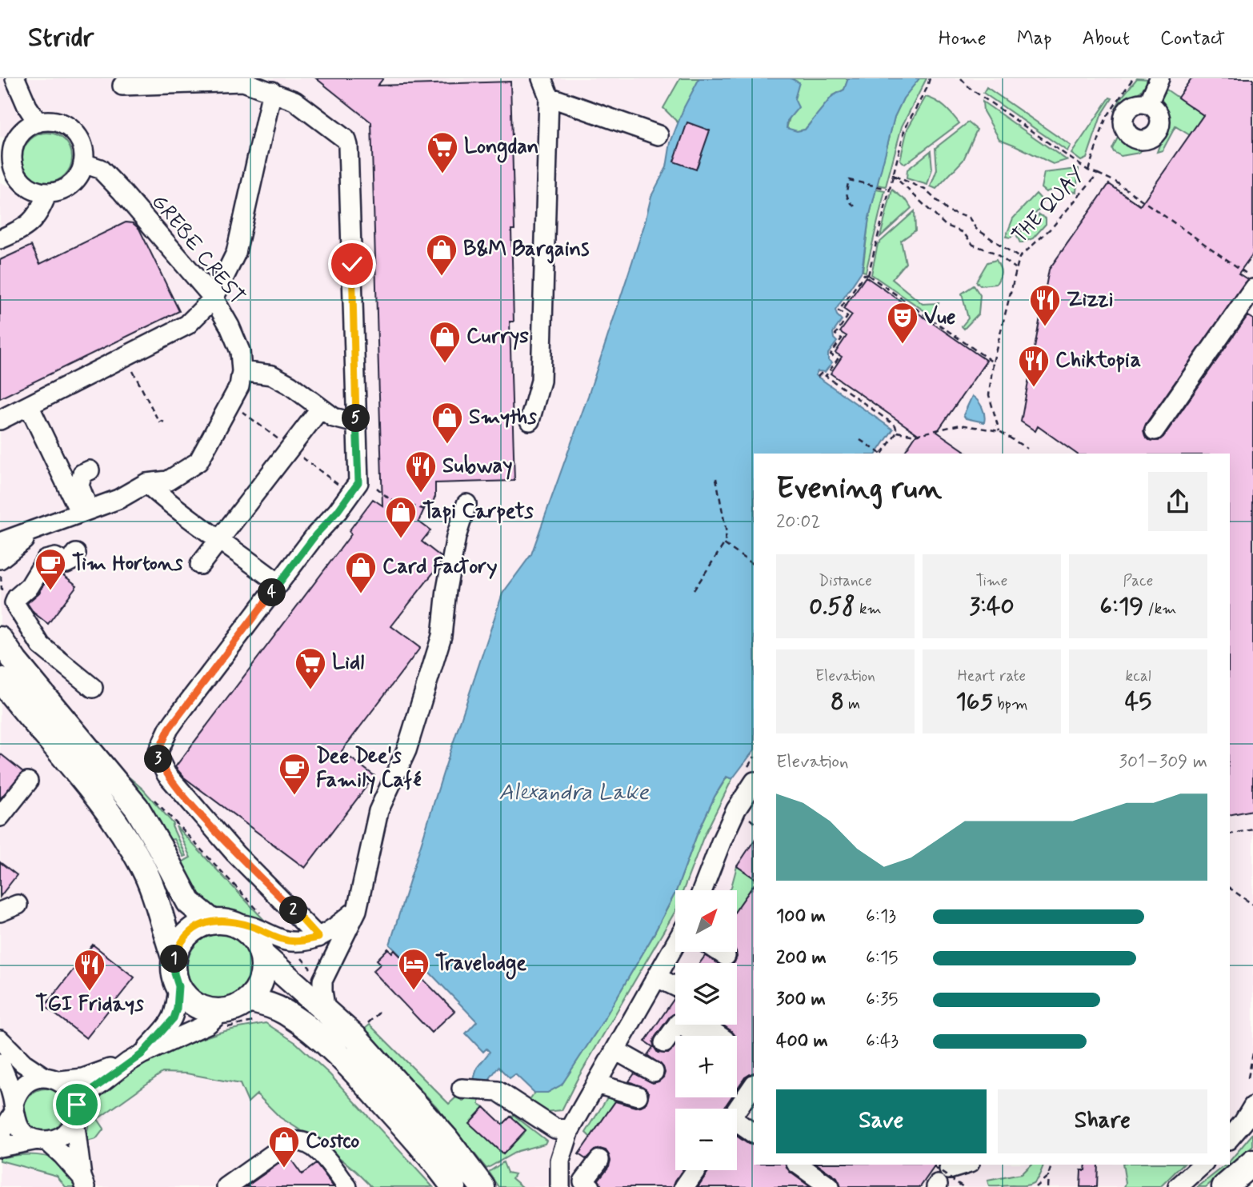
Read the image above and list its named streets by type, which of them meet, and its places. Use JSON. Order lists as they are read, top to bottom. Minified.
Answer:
{"streets":{"street":["GREBE CREST"],"path":["THE QUAY"]},"water":["Alexandra Lake"],"places":{"supermarket":["Longdan","Lidl"],"shop":["B&M Bargains","Currys","Smyths","Tapi Carpets","Card Factory","Costco"],"restaurant":["Zizzi","Chiktopia","Subway","TGI Fridays"],"theatre":["Vue"],"cafe":["Tim Hortons","Dee Dee's Family Café"],"hotel":["Travelodge"]},"north":"top right","page":{"header":"Stridr","nav":["Home","Map","About","Contact"],"pins":["5","4","3","2","1"],"heading":["Evening run","20:02"],"stats":[["Distance","0.58 km"],["Time","3:40"],["Pace","6:19 /km"],["Elevation","8 m"],["Heart rate","165 bpm"],["kcal","45"]],"chart":["Elevation","301–309 m"],"map_buttons":["+","−"],"list":[{"name":"100 m","note":"6:13"},{"name":"200 m","note":"6:15"},{"name":"300 m","note":"6:35"},{"name":"400 m","note":"6:43"}],"buttons":["Save","Share"]}}
